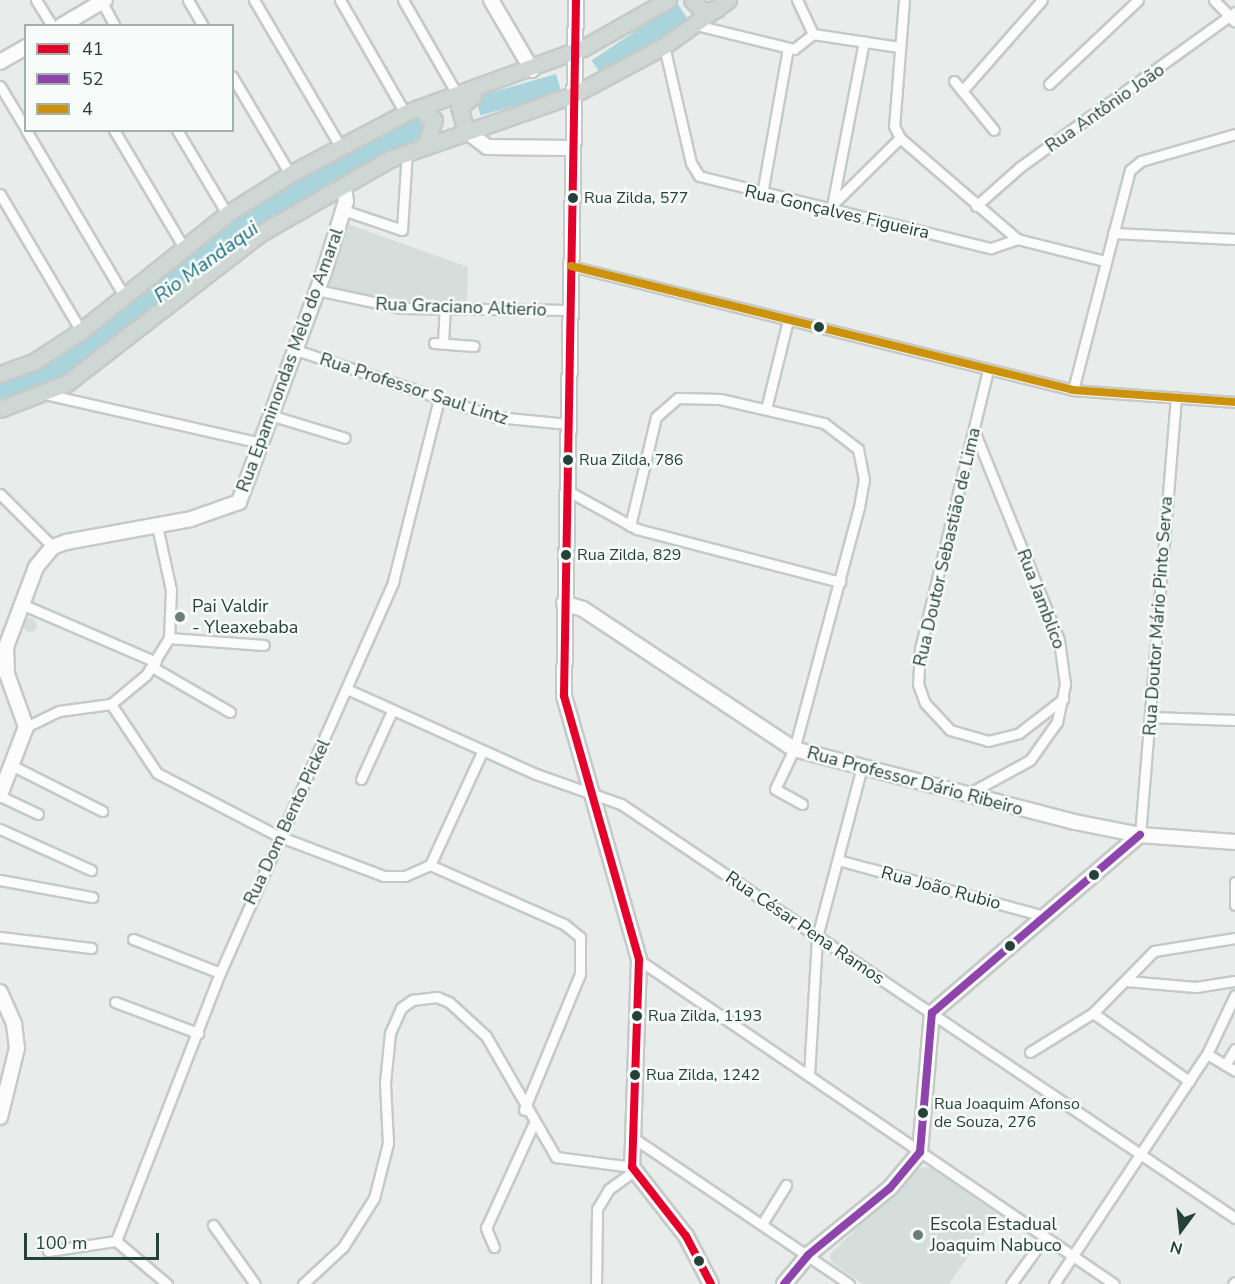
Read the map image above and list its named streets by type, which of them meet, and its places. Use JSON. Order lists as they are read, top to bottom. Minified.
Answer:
{"streets":{"street":["Rua Antônio João","Rua Gonçalves Figueira","Rua Graciano Altierio","Rua Epaminondas Melo do Amaral","Rua Professor Saul Lintz","Rua Doutor Sebastião de Lima","Rua Jamblico","Rua Doutor Mário Pinto Serva","Rua Professor Dário Ribeiro","Rua Dom Bento Pickel","Rua João Rubio","Rua César Pena Ramos"]},"crossings":[["Rua Graciano Altierio","Rua Epaminondas Melo do Amaral"],["Rua Epaminondas Melo do Amaral","Rua Professor Saul Lintz"],["Rua Professor Saul Lintz","Rua Dom Bento Pickel"],["Rua Doutor Sebastião de Lima","Rua Jamblico"],["Rua Jamblico","Rua Professor Dário Ribeiro"],["Rua Doutor Mário Pinto Serva","Rua Professor Dário Ribeiro"],["Rua Dom Bento Pickel","Rua César Pena Ramos"]],"water":["Rio Mandaqui"],"places":["Rua Zilda, 577","Rua Zilda, 786","Rua Zilda, 829","Pai Valdir - Yleaxebaba","Rua Zilda, 1193","Rua Zilda, 1242","Rua Joaquim Afonso de Souza, 276","Escola Estadual Joaquim Nabuco"],"lines":["transit line 41","transit line 4","transit line 52"],"legend":["41","52","4"],"scale_bar":"100 m","north":"bottom"}
